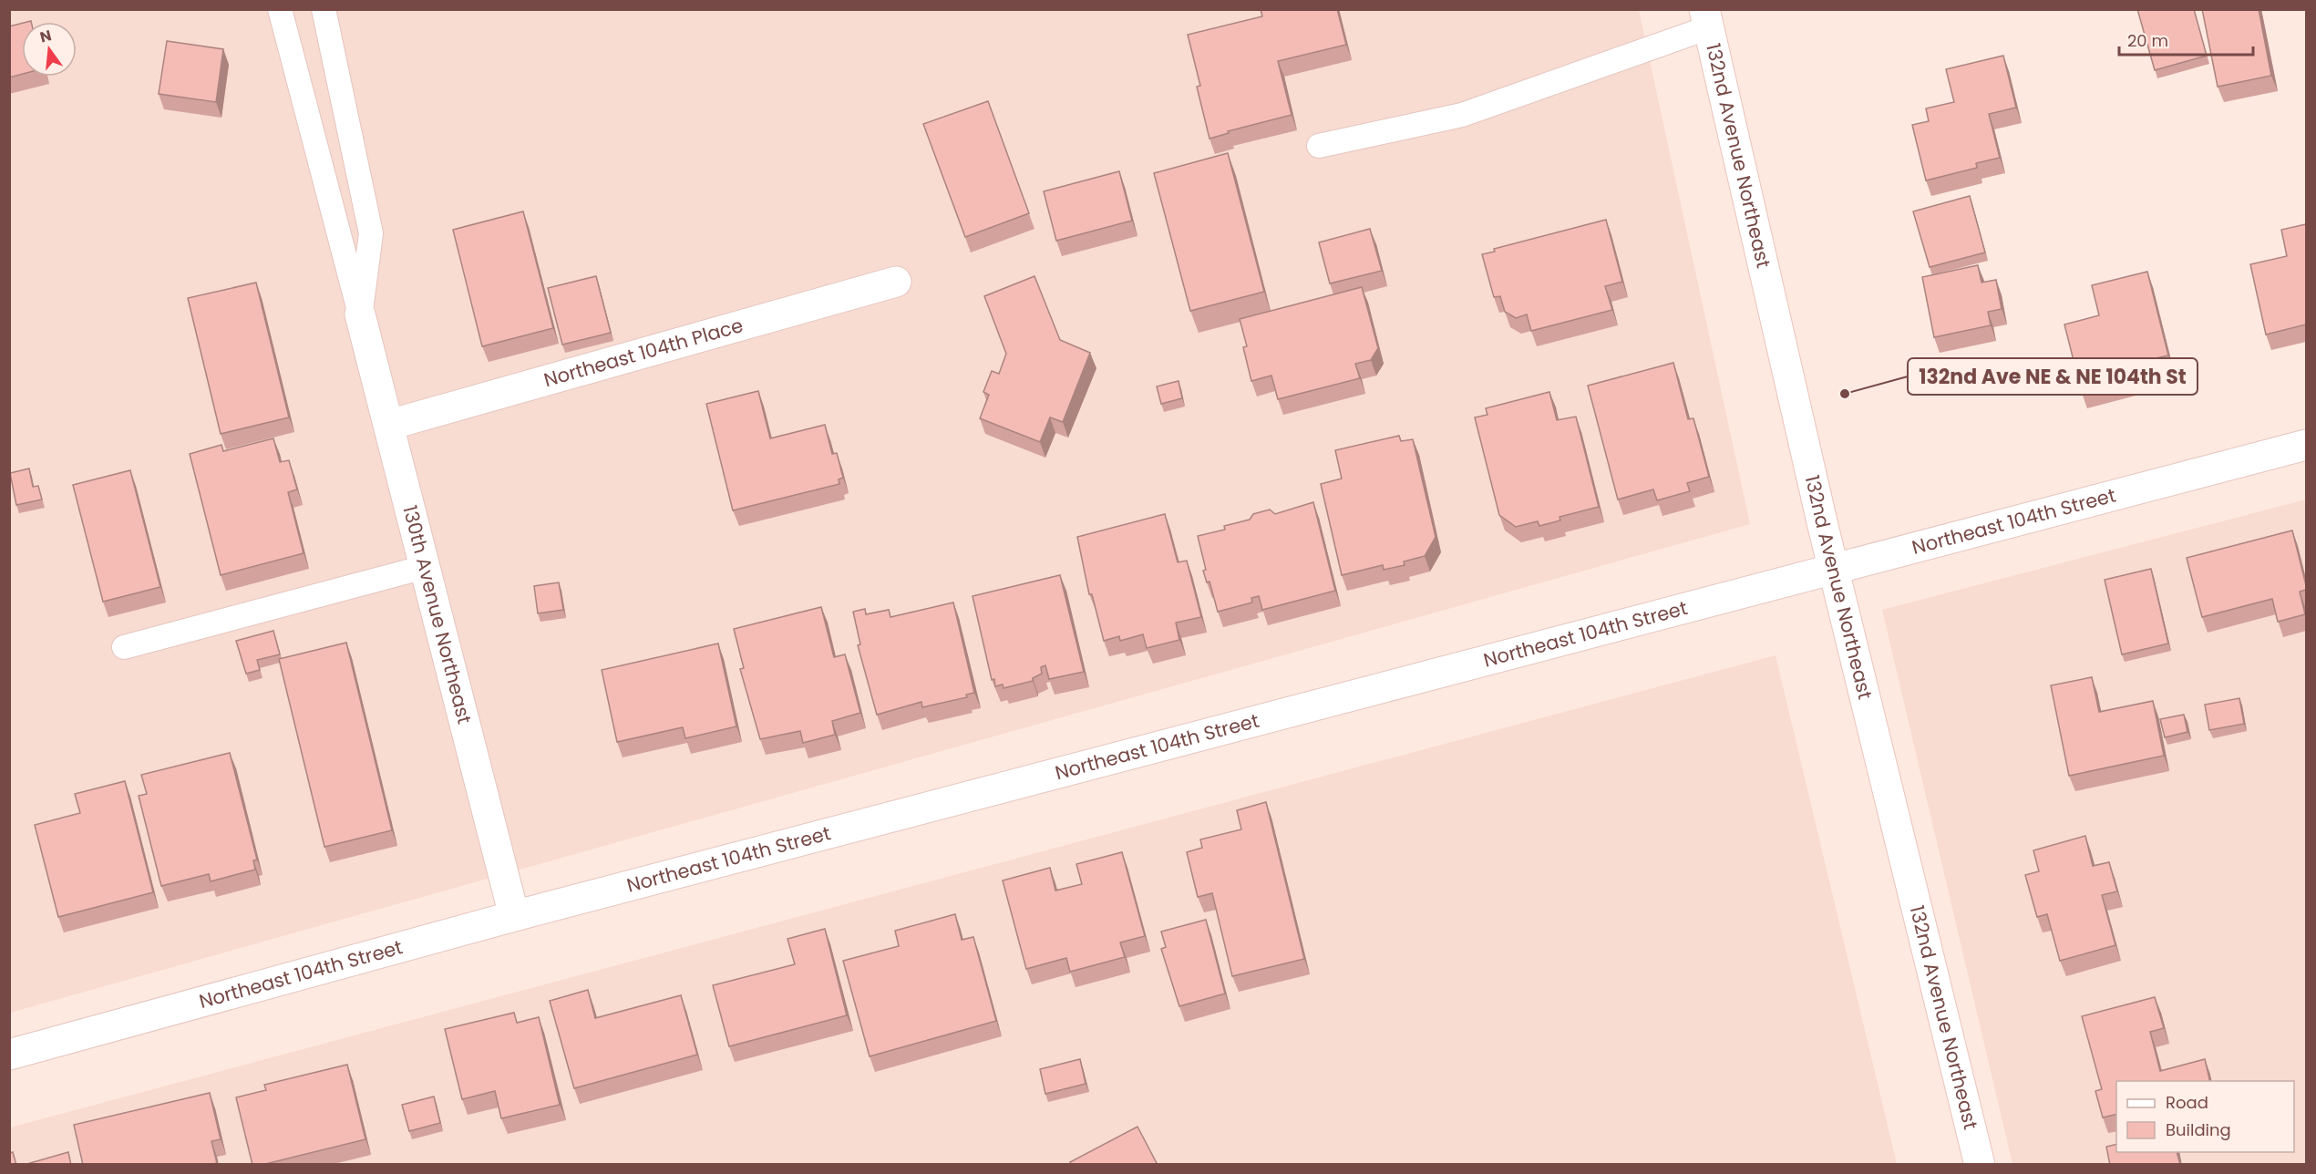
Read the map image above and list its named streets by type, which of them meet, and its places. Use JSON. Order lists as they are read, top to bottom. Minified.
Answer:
{"streets":{"street":["132nd Avenue Northeast","Northeast 104th Place","Northeast 104th Street","130th Avenue Northeast"]},"crossings":[["132nd Avenue Northeast","Northeast 104th Street"],["Northeast 104th Place","130th Avenue Northeast"],["Northeast 104th Street","130th Avenue Northeast"]],"places":["132nd Ave NE & NE 104th St"],"legend":["Road","Building"],"scale_bar":"20 m","north":"top"}
